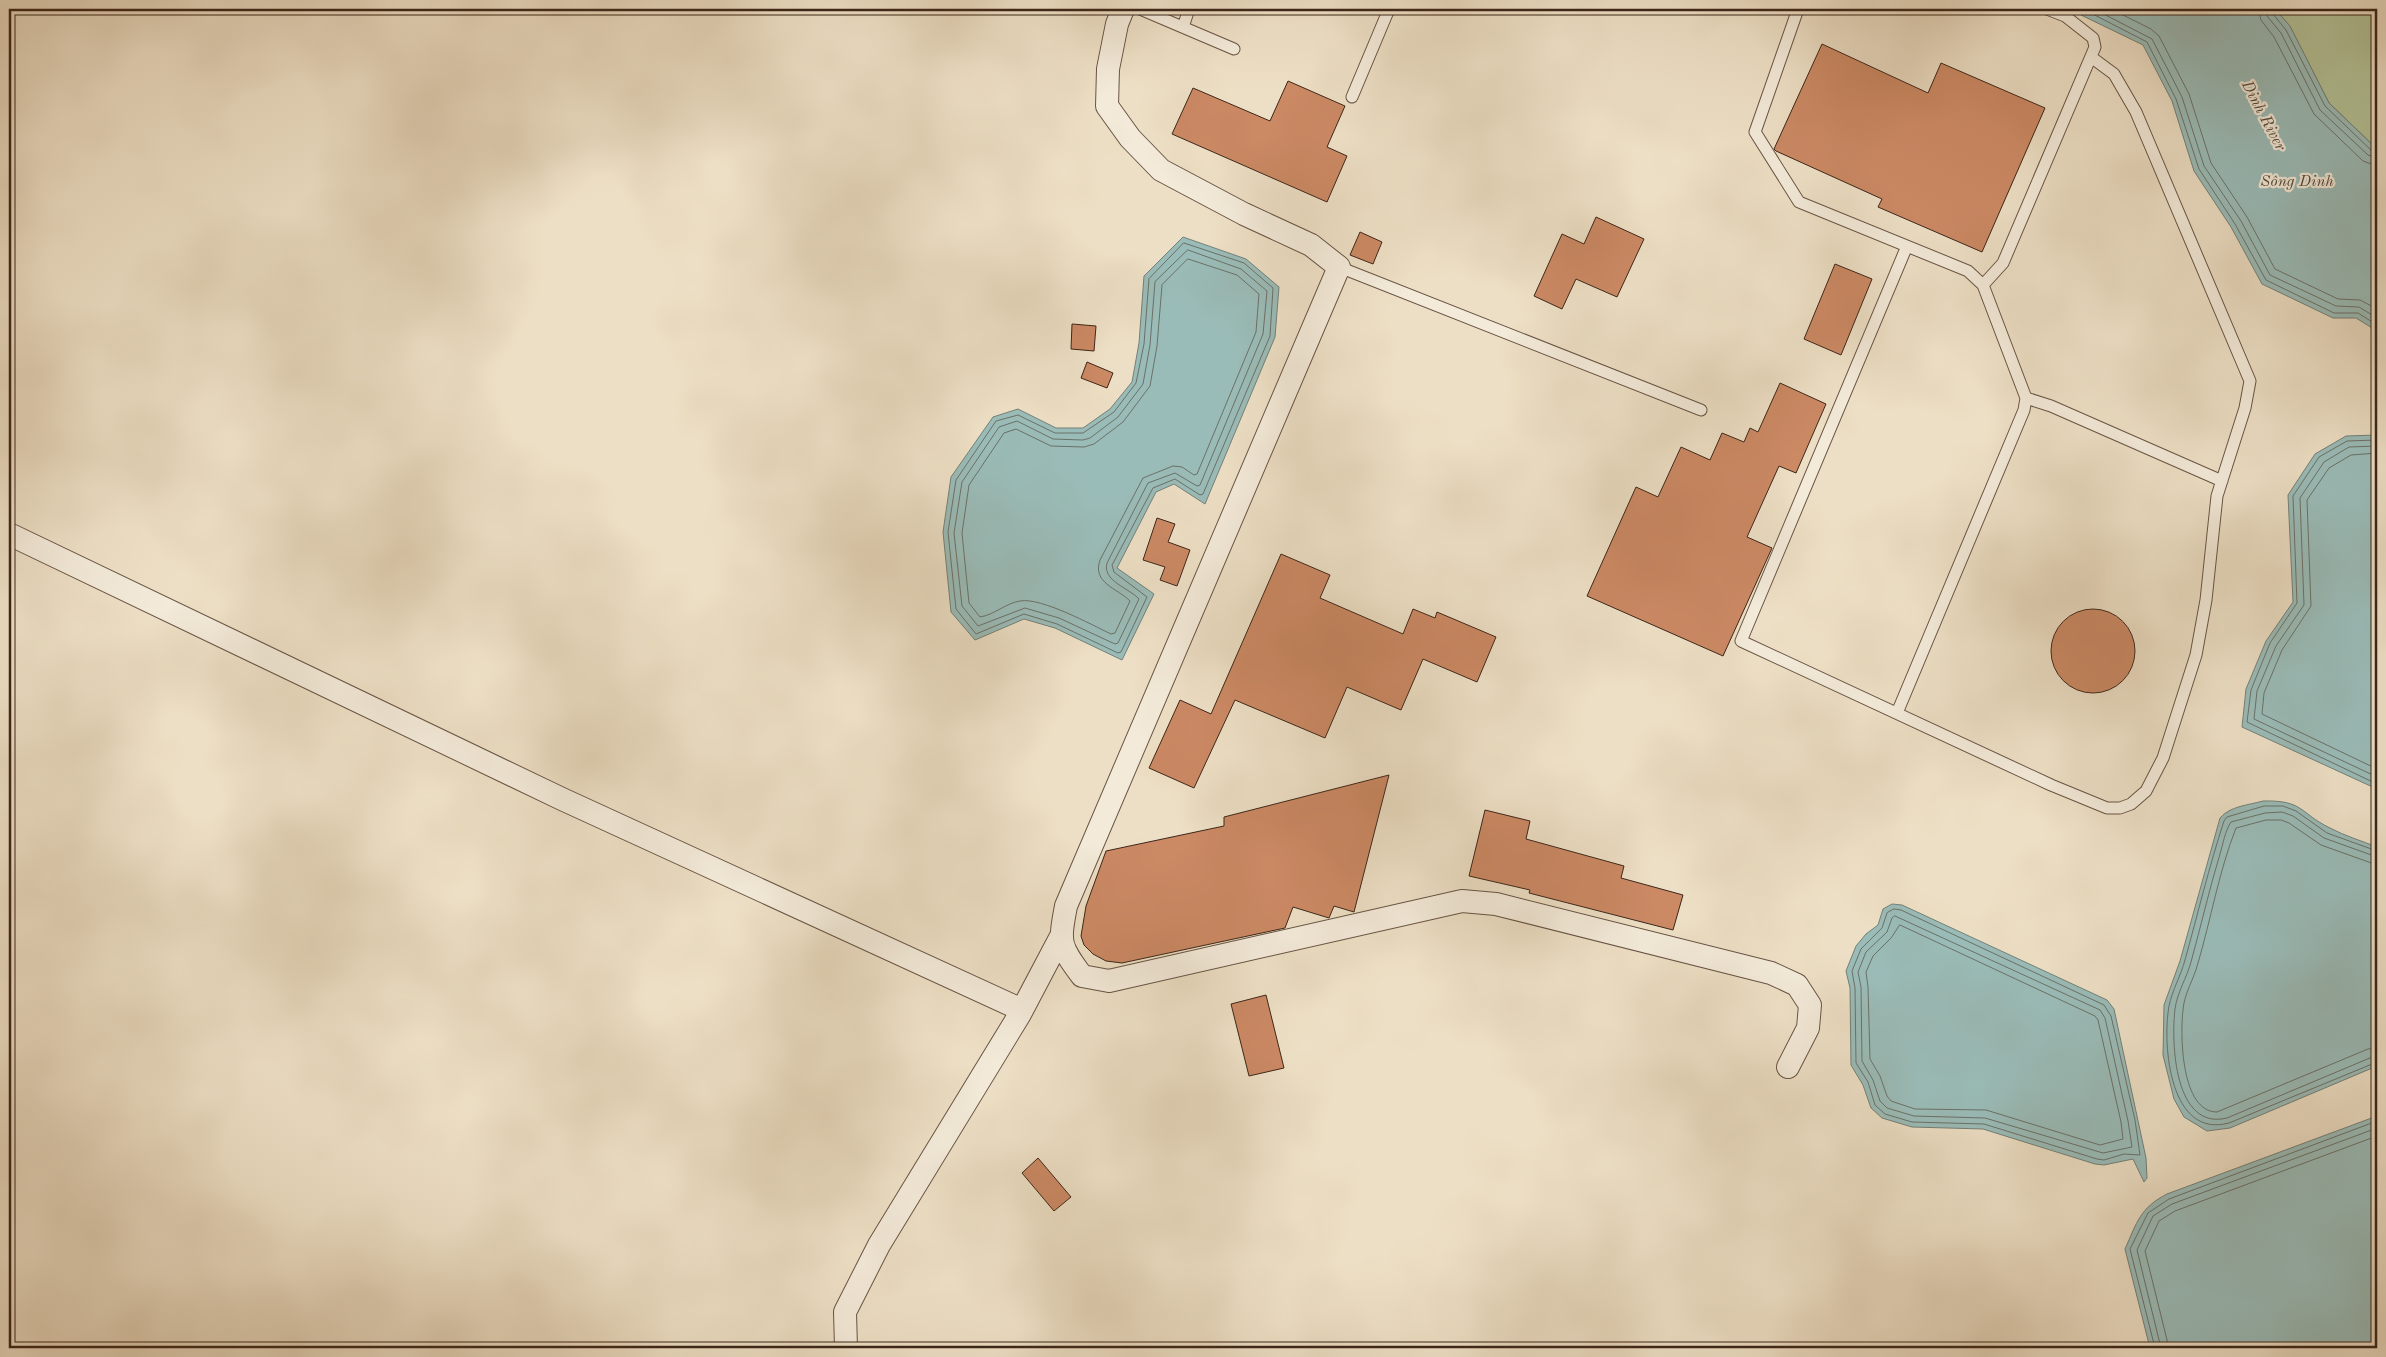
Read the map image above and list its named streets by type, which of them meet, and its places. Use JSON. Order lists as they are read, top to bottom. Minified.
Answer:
{"water":["Dinh River","Sông Dinh"]}
